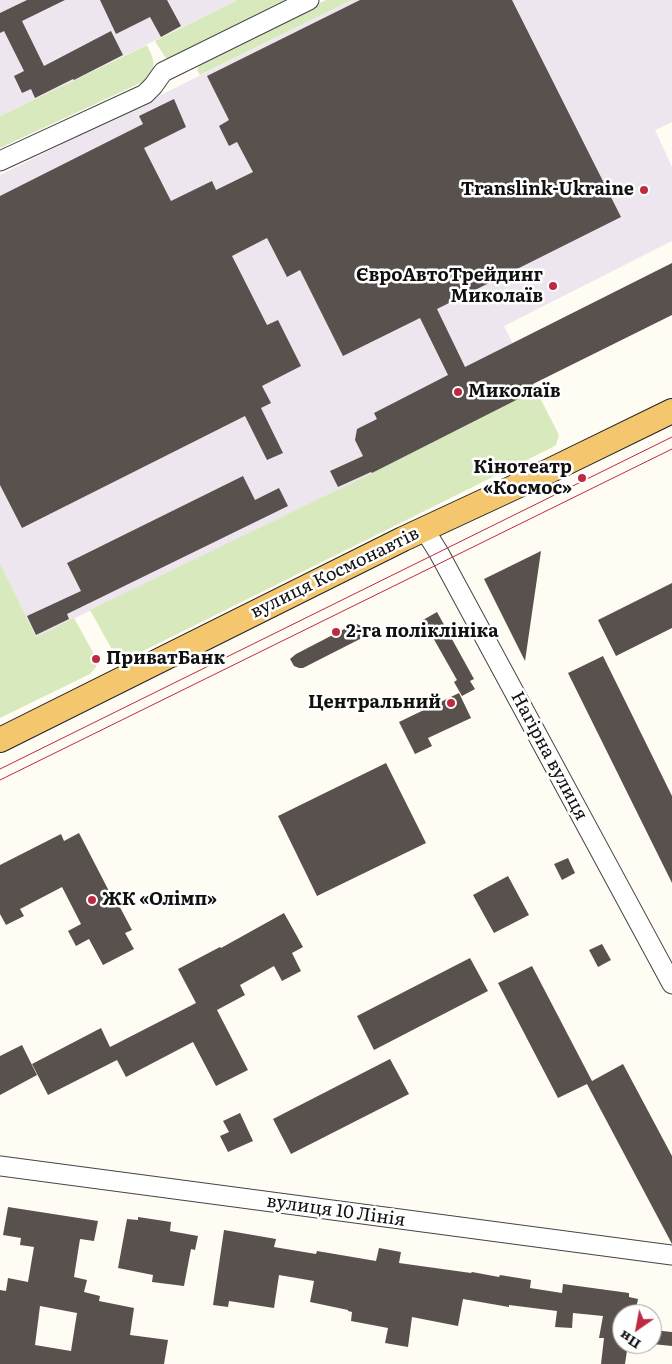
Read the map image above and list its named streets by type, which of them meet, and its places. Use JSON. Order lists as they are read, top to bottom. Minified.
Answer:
{"streets":{"main road":["вулиця Космонавтів"],"street":["Нагірна вулиця","вулиця 10 Лінія"]},"crossings":[["вулиця Космонавтів","Нагірна вулиця"]],"places":["Translink-Ukraine","ЄвроАвтоТрейдинг Миколаїв","Миколаїв","Кінотеатр «Космос»","2-га поліклініка","ПриватБанк","Центральний","ЖК «Олімп»"],"north":"bottom left"}
